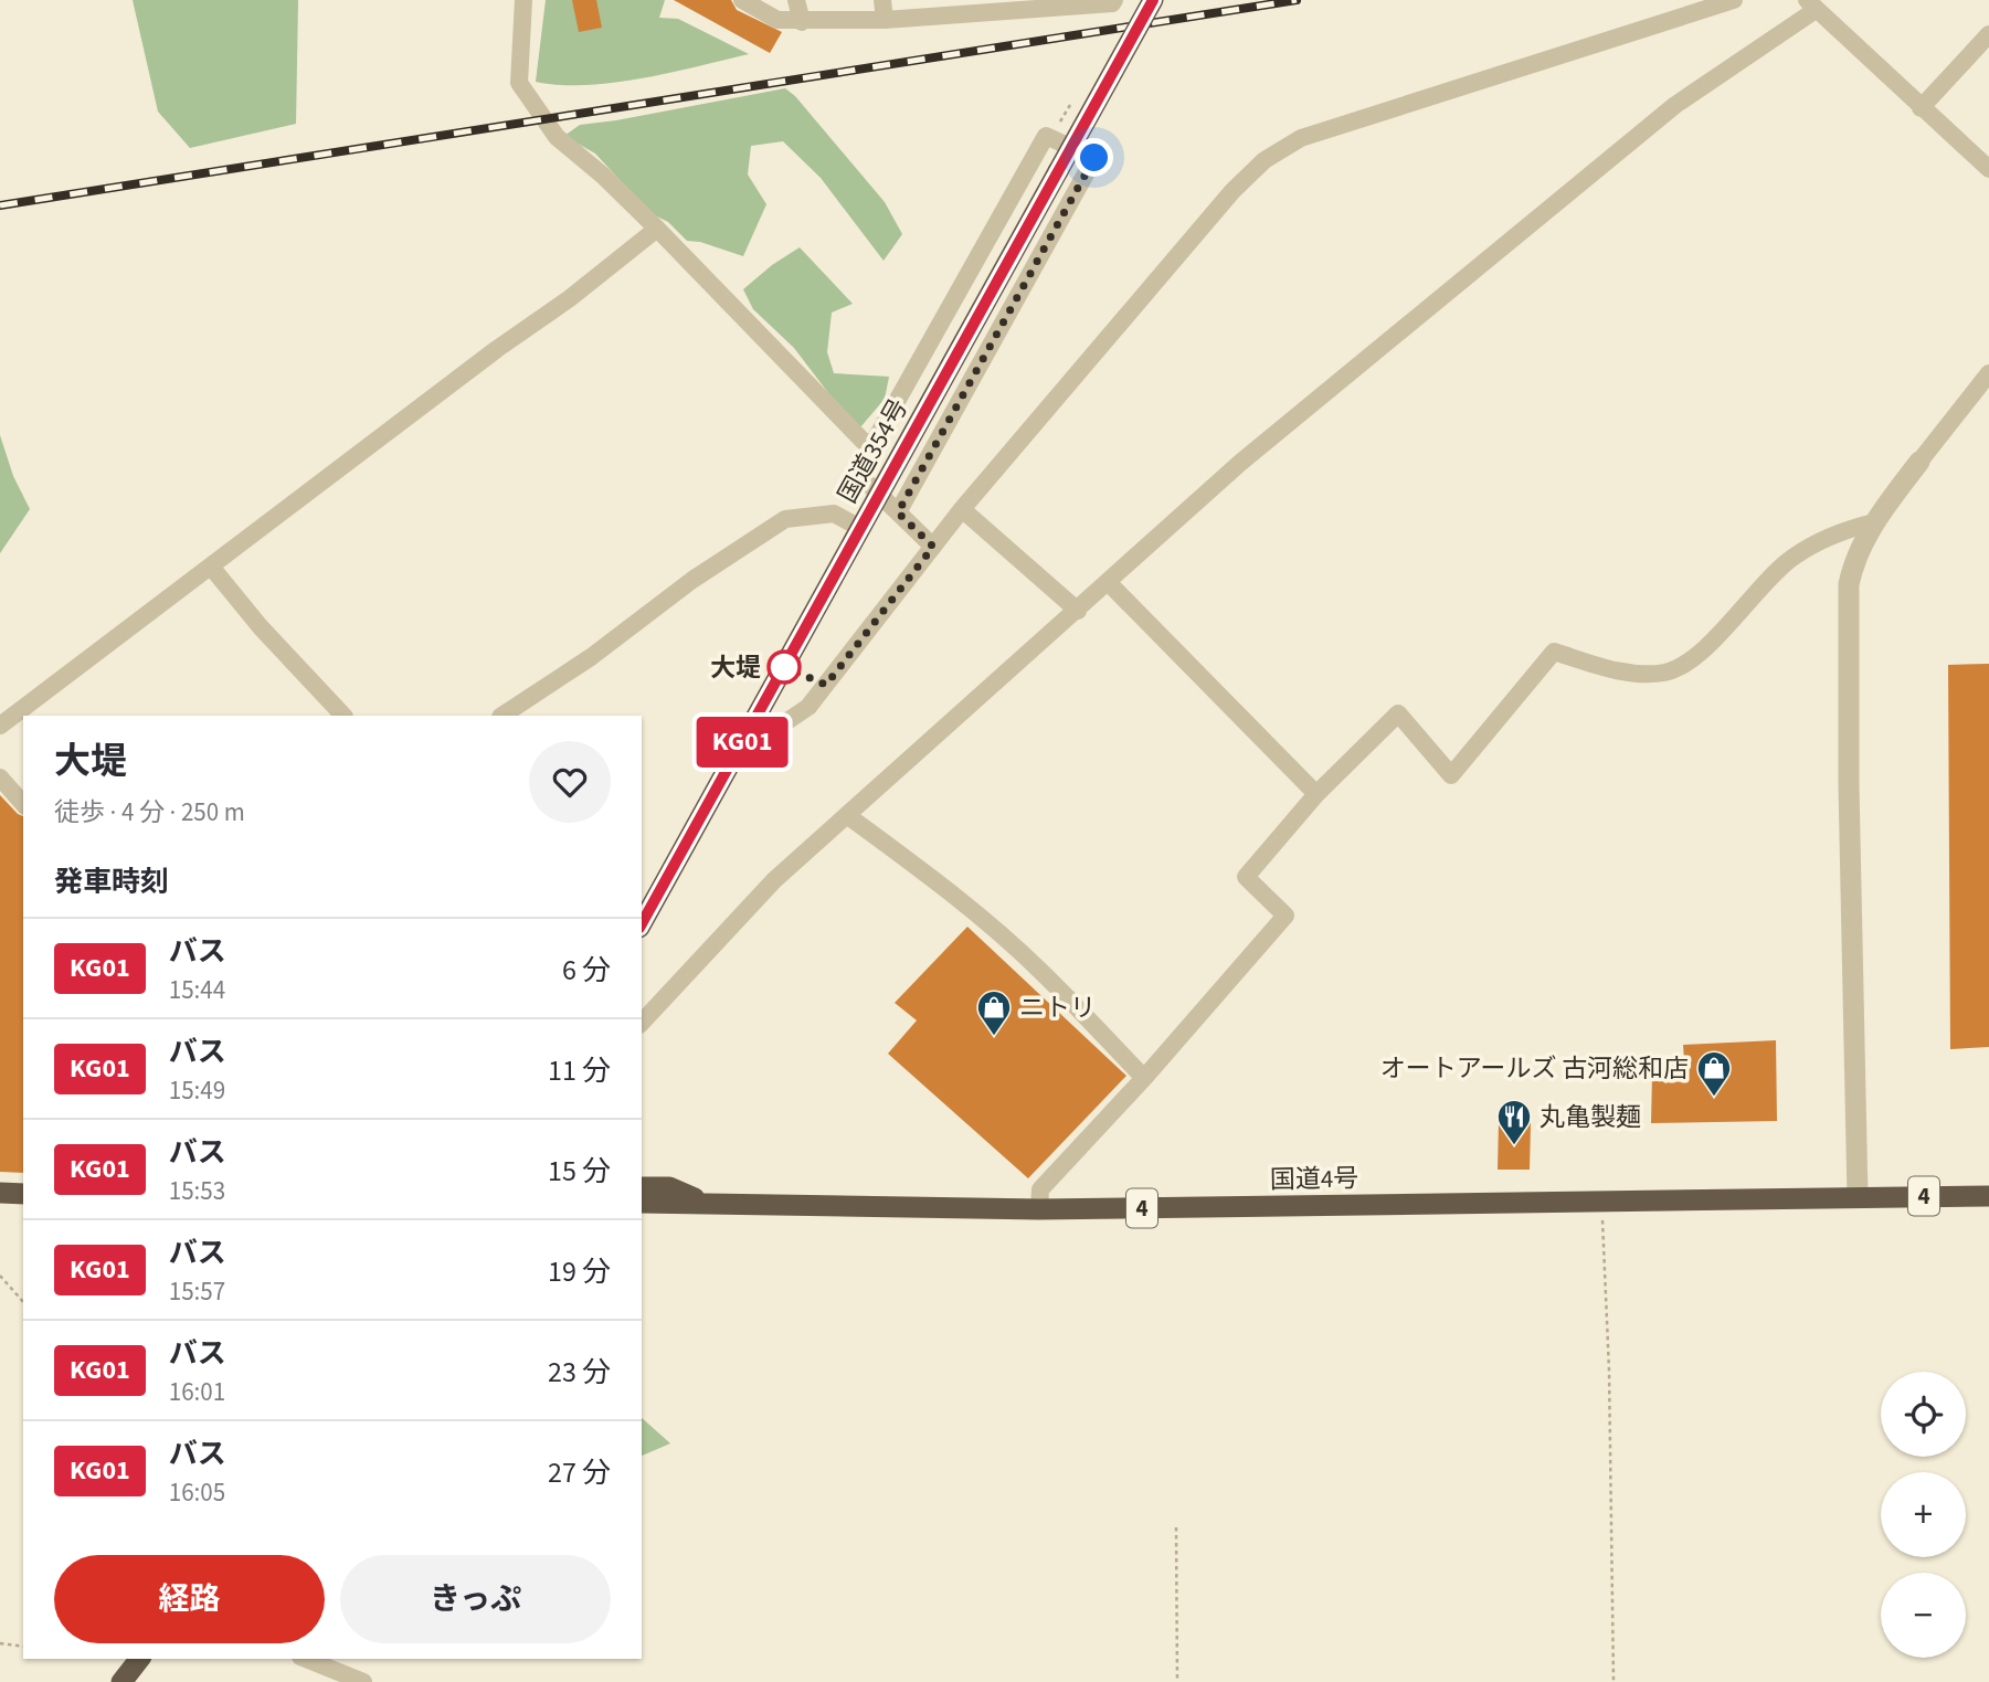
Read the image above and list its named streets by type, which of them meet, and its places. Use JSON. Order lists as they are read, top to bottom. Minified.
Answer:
{"streets":{"highway":["国道354号","国道4号","4"]},"places":{"other":["大堤"],"shop":["ニトリ","オートアールズ 古河総和店"],"restaurant":["丸亀製麺"]},"lines":["bus line KG01"],"page":{"on_map":"KG01","heading":[["大堤","徒歩 · 4 分 · 250 m"],"発車時刻"],"list":[{"mark":"KG01","name":"バス","note":"15:44","value":"6 分"},{"mark":"KG01","name":"バス","note":"15:49","value":"11 分"},{"mark":"KG01","name":"バス","note":"15:53","value":"15 分"},{"mark":"KG01","name":"バス","note":"15:57","value":"19 分"},{"mark":"KG01","name":"バス","note":"16:01","value":"23 分"},{"mark":"KG01","name":"バス","note":"16:05","value":"27 分"}],"map_buttons":["+","−"],"buttons":["経路","きっぷ"]}}
